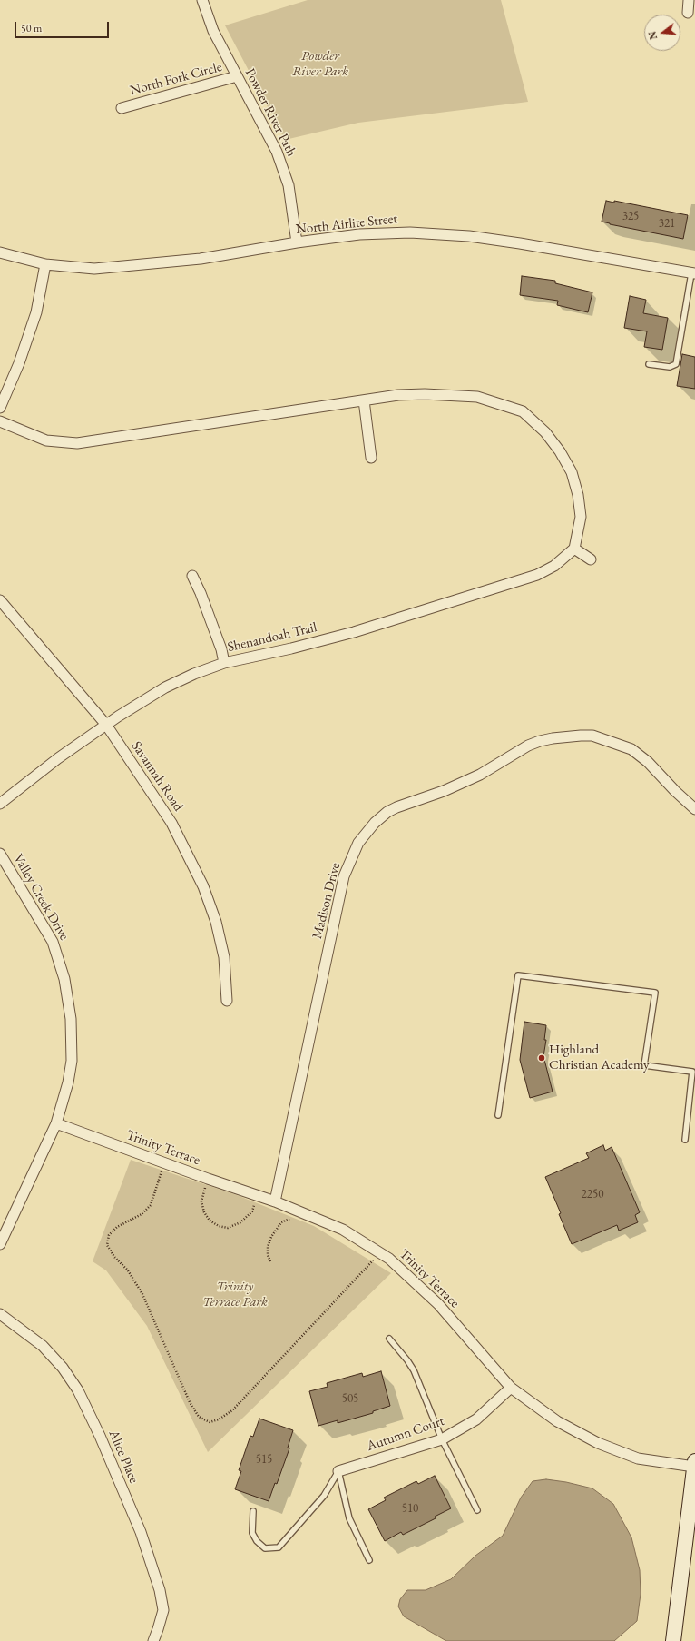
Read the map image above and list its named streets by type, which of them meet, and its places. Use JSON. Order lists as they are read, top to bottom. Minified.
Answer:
{"streets":{"street":["North Fork Circle","Powder River Path","North Airlite Street","Shenandoah Trail","Savannah Road","Valley Creek Drive","Madison Drive","Trinity Terrace","Autumn Court","Alice Place"]},"crossings":[["North Fork Circle","Powder River Path"],["Powder River Path","North Airlite Street"],["Shenandoah Trail","Savannah Road"],["Valley Creek Drive","Trinity Terrace"],["Madison Drive","Trinity Terrace"],["Trinity Terrace","Autumn Court"]],"parks":["Powder River Park","Trinity Terrace Park"],"places":["Highland Christian Academy"],"house_numbers":["325","321","2250","505","515","510"],"scale_bar":"50 m","north":"left"}
